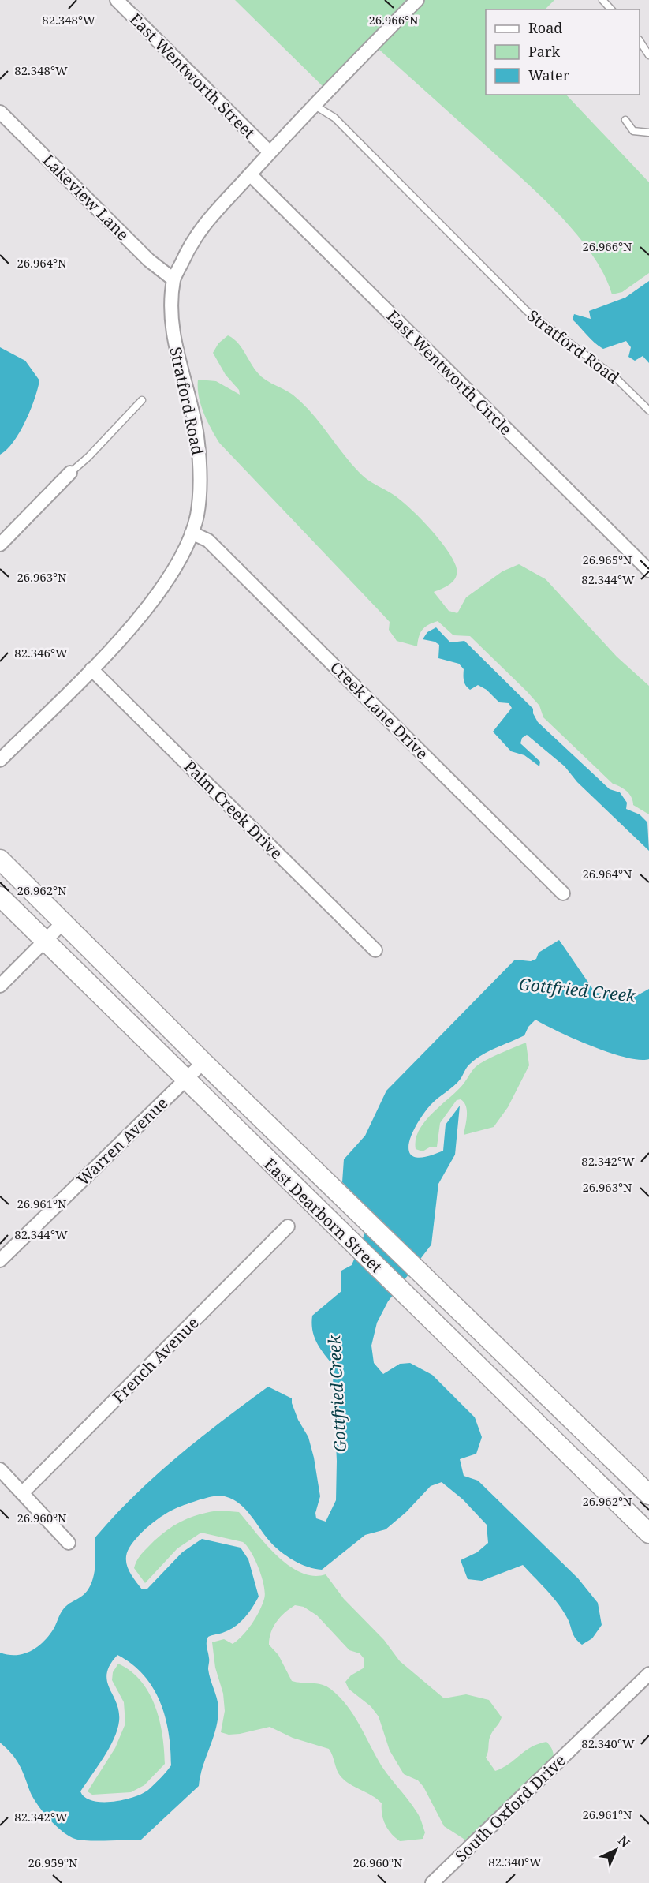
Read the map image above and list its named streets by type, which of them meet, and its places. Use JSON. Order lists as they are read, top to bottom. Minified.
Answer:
{"streets":{"main road":["East Dearborn Street"],"street":["East Wentworth Street","Lakeview Lane","Stratford Road","East Wentworth Circle","Creek Lane Drive","Palm Creek Drive","Warren Avenue","French Avenue","South Oxford Drive"]},"crossings":[["East Wentworth Street","Stratford Road"],["Lakeview Lane","Stratford Road"],["Stratford Road","East Wentworth Circle"],["Stratford Road","Creek Lane Drive"],["Stratford Road","Palm Creek Drive"],["Warren Avenue","East Dearborn Street"]],"water":["Gottfried Creek"],"legend":["Road","Park","Water"],"north":"top right","coordinates":["26.966°N","82.348°W","26.964°N","26.965°N","26.963°N","82.344°W","82.346°W","26.962°N","82.342°W","26.961°N","26.960°N","82.340°W","26.959°N"]}
